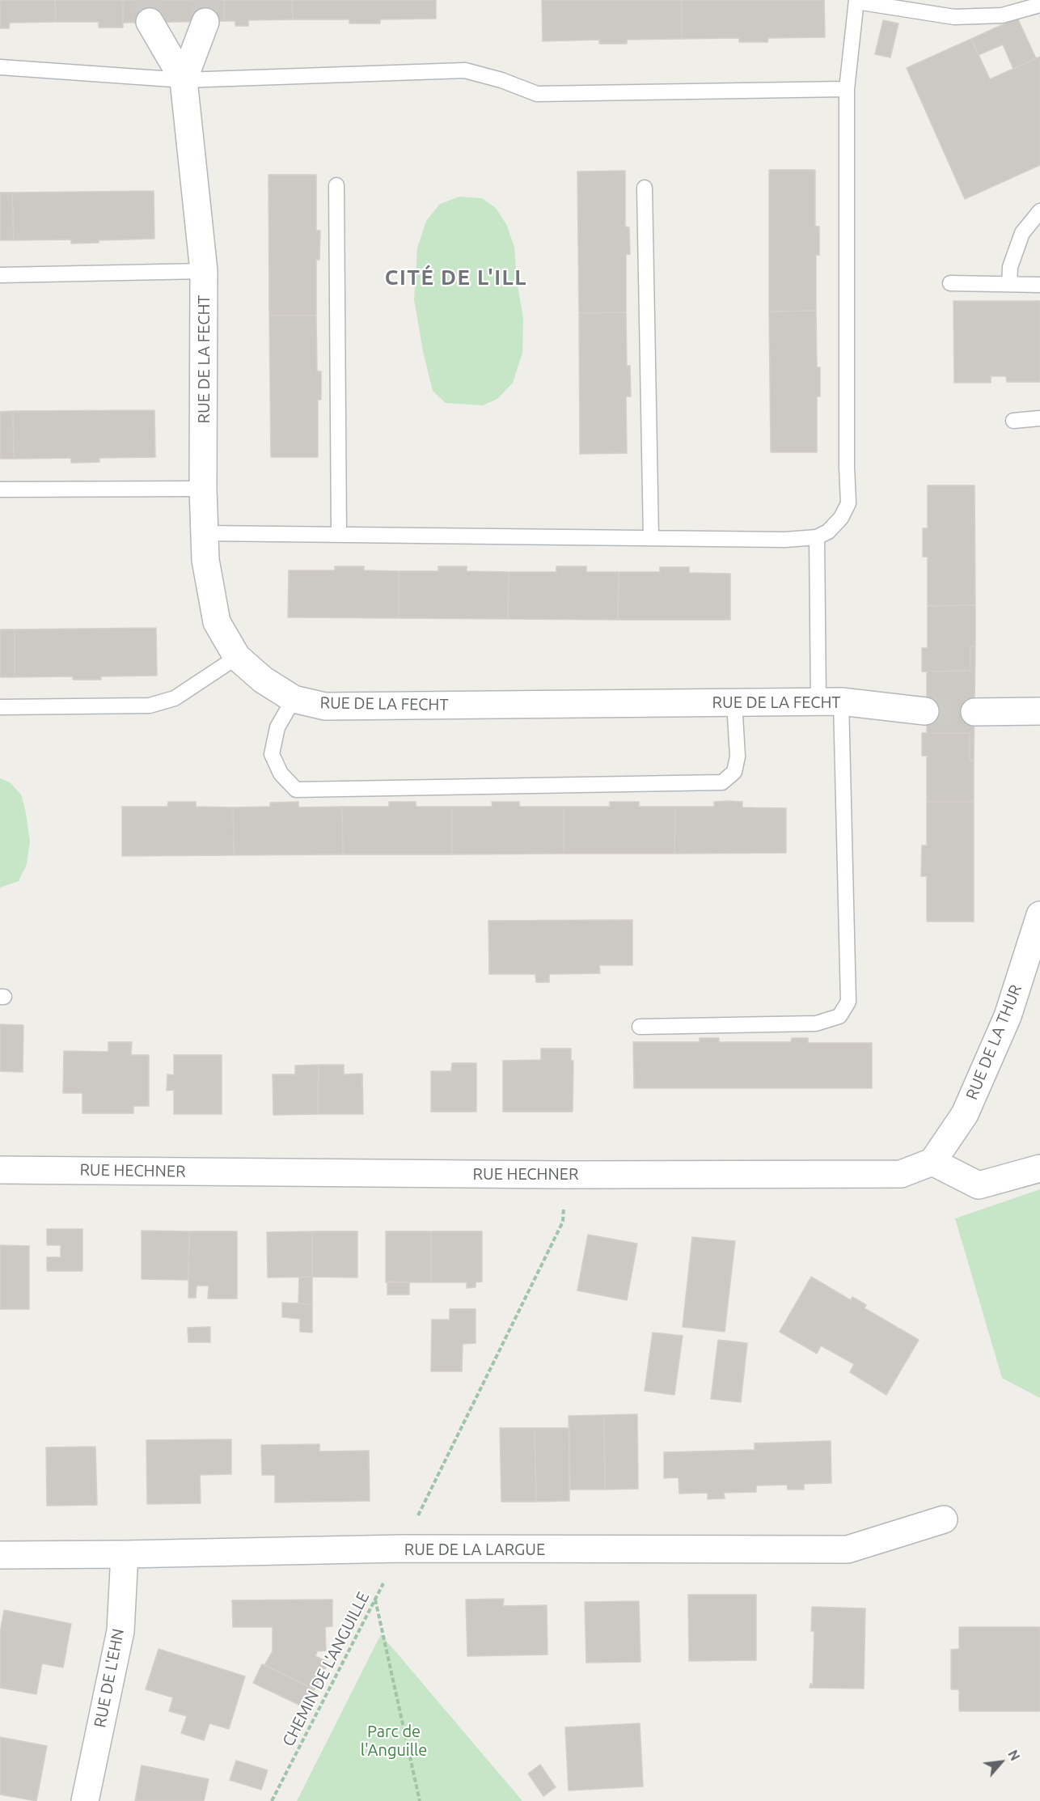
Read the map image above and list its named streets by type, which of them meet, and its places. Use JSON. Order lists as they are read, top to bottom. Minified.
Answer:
{"streets":{"street":["RUE DE LA FECHT","RUE DE LA THUR","RUE HECHNER","RUE DE LA LARGUE","RUE DE L'EHN"],"path":["CHEMIN DE L'ANGUILLE"]},"crossings":[["RUE DE LA THUR","RUE HECHNER"],["RUE HECHNER","CHEMIN DE L'ANGUILLE"],["RUE DE LA LARGUE","CHEMIN DE L'ANGUILLE"],["RUE DE LA LARGUE","RUE DE L'EHN"]],"districts":["CITÉ DE L'ILL"],"parks":["Parc de l'Anguille"],"north":"top right"}
